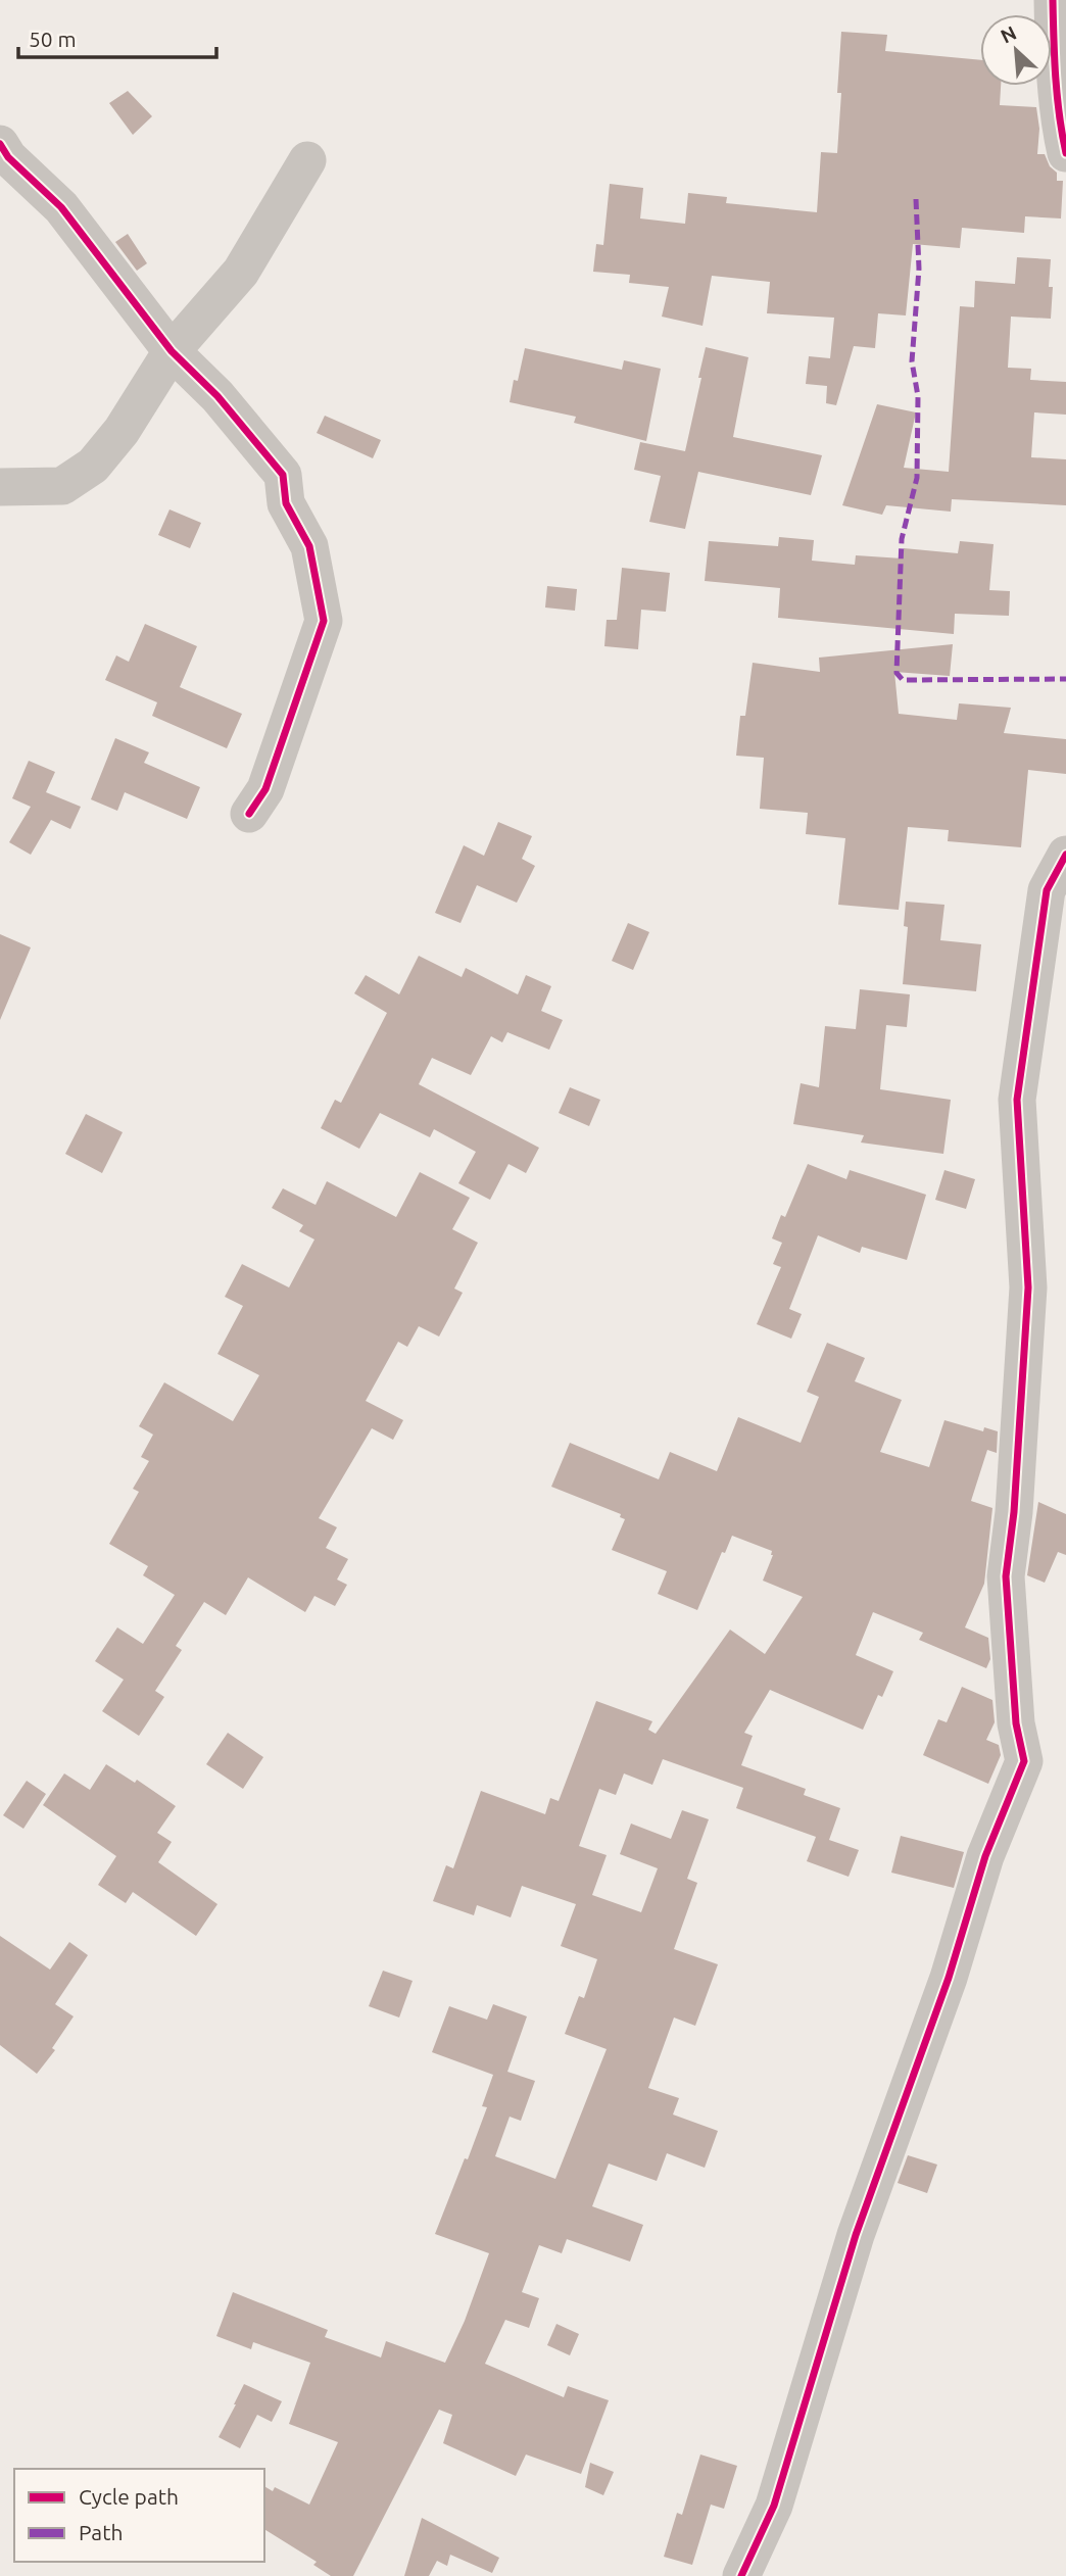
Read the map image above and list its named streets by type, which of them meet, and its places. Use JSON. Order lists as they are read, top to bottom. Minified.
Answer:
{"legend":["Cycle path","Path"],"scale_bar":"50 m","north":"top left"}
